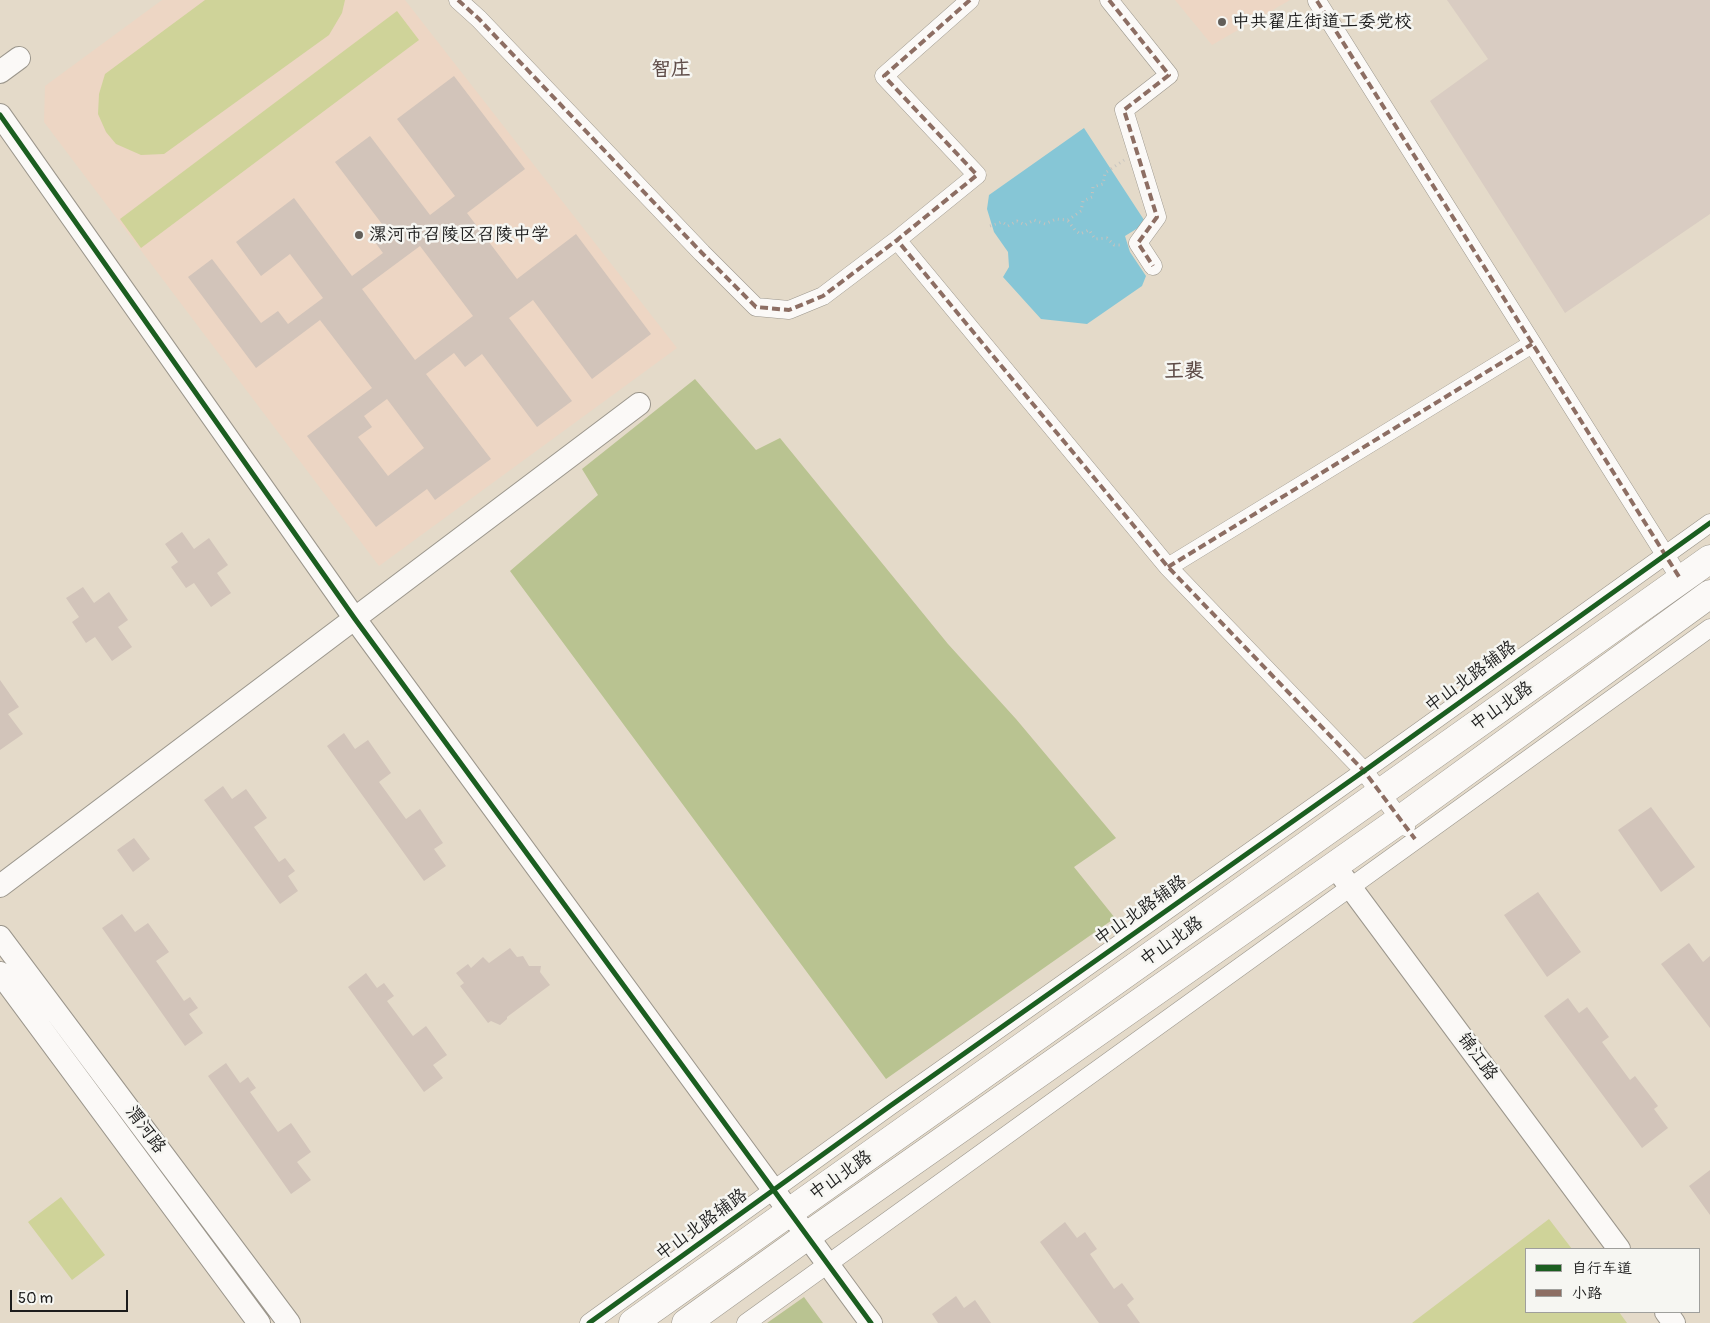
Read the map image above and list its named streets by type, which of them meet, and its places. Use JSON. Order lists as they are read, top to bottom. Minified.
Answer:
{"streets":{"main road":["中山北路"],"street":["中山北路辅路","锦江路","渭河路"]},"crossings":[["中山北路","锦江路"]],"districts":["智庄","王裴"],"places":["中共翟庄街道工委党校","漯河市召陵区召陵中学"],"legend":["自行车道","小路"],"scale_bar":"50 m"}
